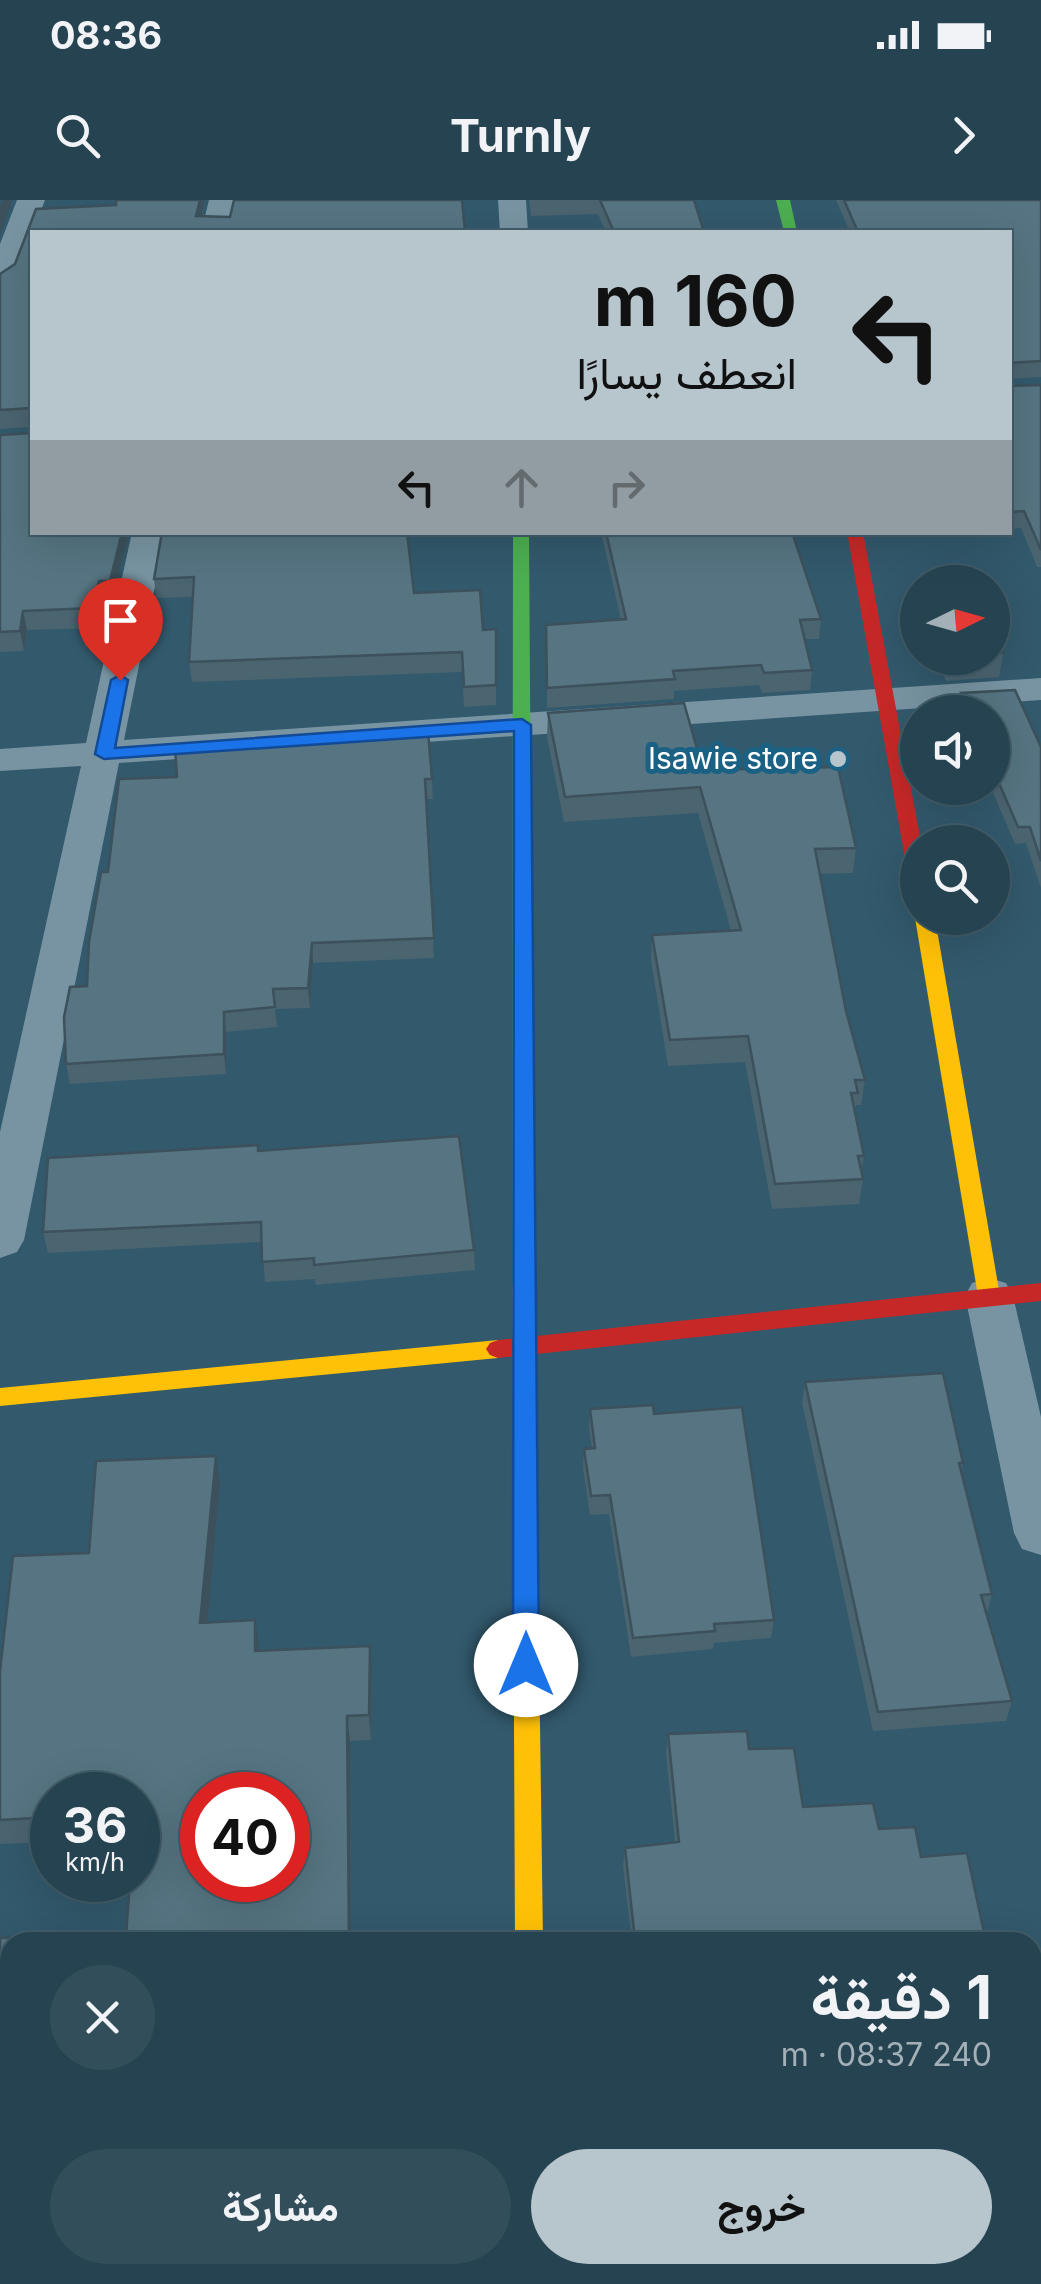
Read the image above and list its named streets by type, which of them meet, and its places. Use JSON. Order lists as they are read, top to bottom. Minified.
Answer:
{"places":["Isawie store"],"north":"right","page":{"status":"08:36","header":"Turnly","turn":["160 m","انعطف يسارًا"],"speed":"36 km/h","limit":"40","heading":["1 دقيقة","240 m · 08:37"],"buttons":["خروج","مشاركة"]}}
